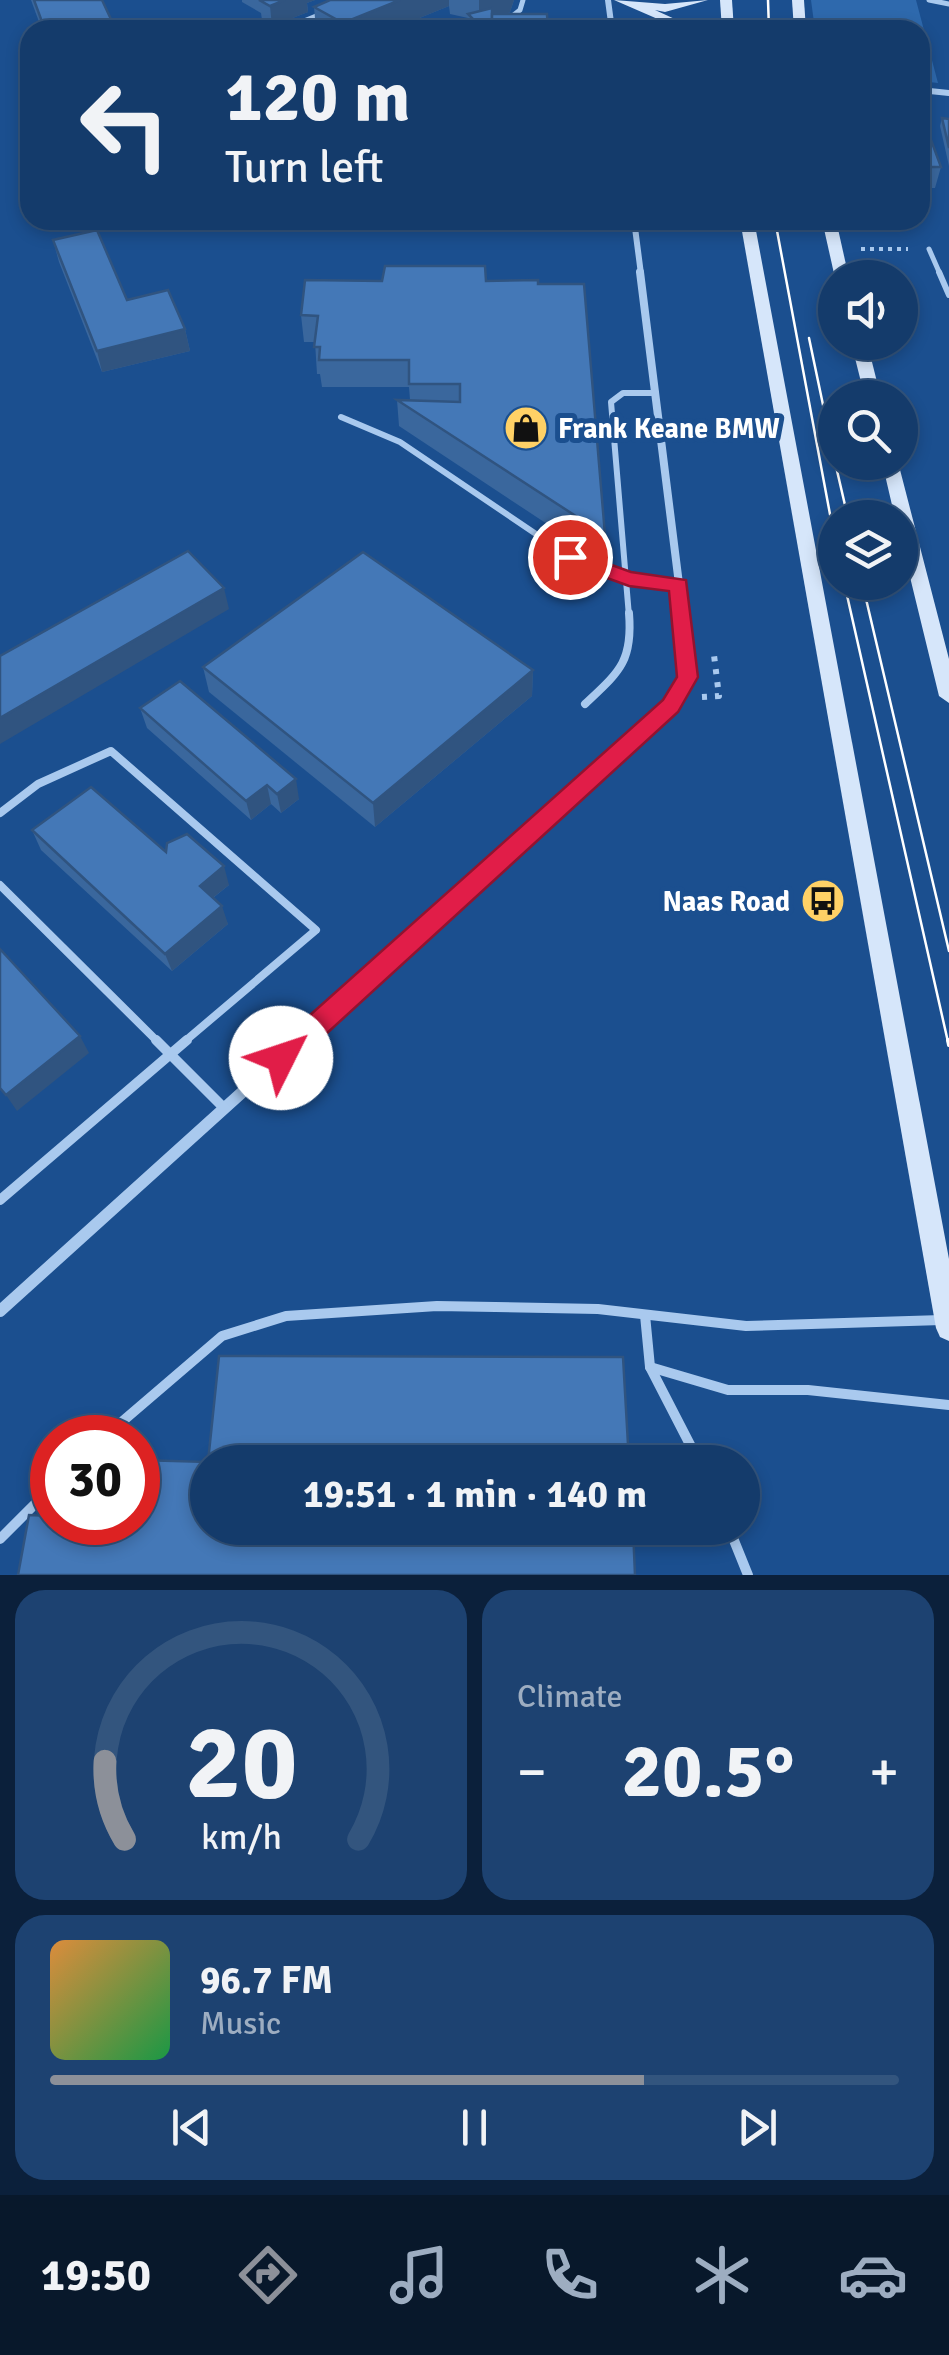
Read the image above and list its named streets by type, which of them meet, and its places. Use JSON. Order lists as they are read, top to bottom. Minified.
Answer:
{"places":{"shop":["Frank Keane BMW"],"bus stop":["Naas Road"]},"page":{"turn":["120 m","Turn left"],"limit":"30","trip":"19:51 · 1 min · 140 m","tile":"Climate","heat":["−","20.5°","+"],"song":["96.7 FM","Music"],"tabs":"19:50","gauge":["20","km/h"]}}
